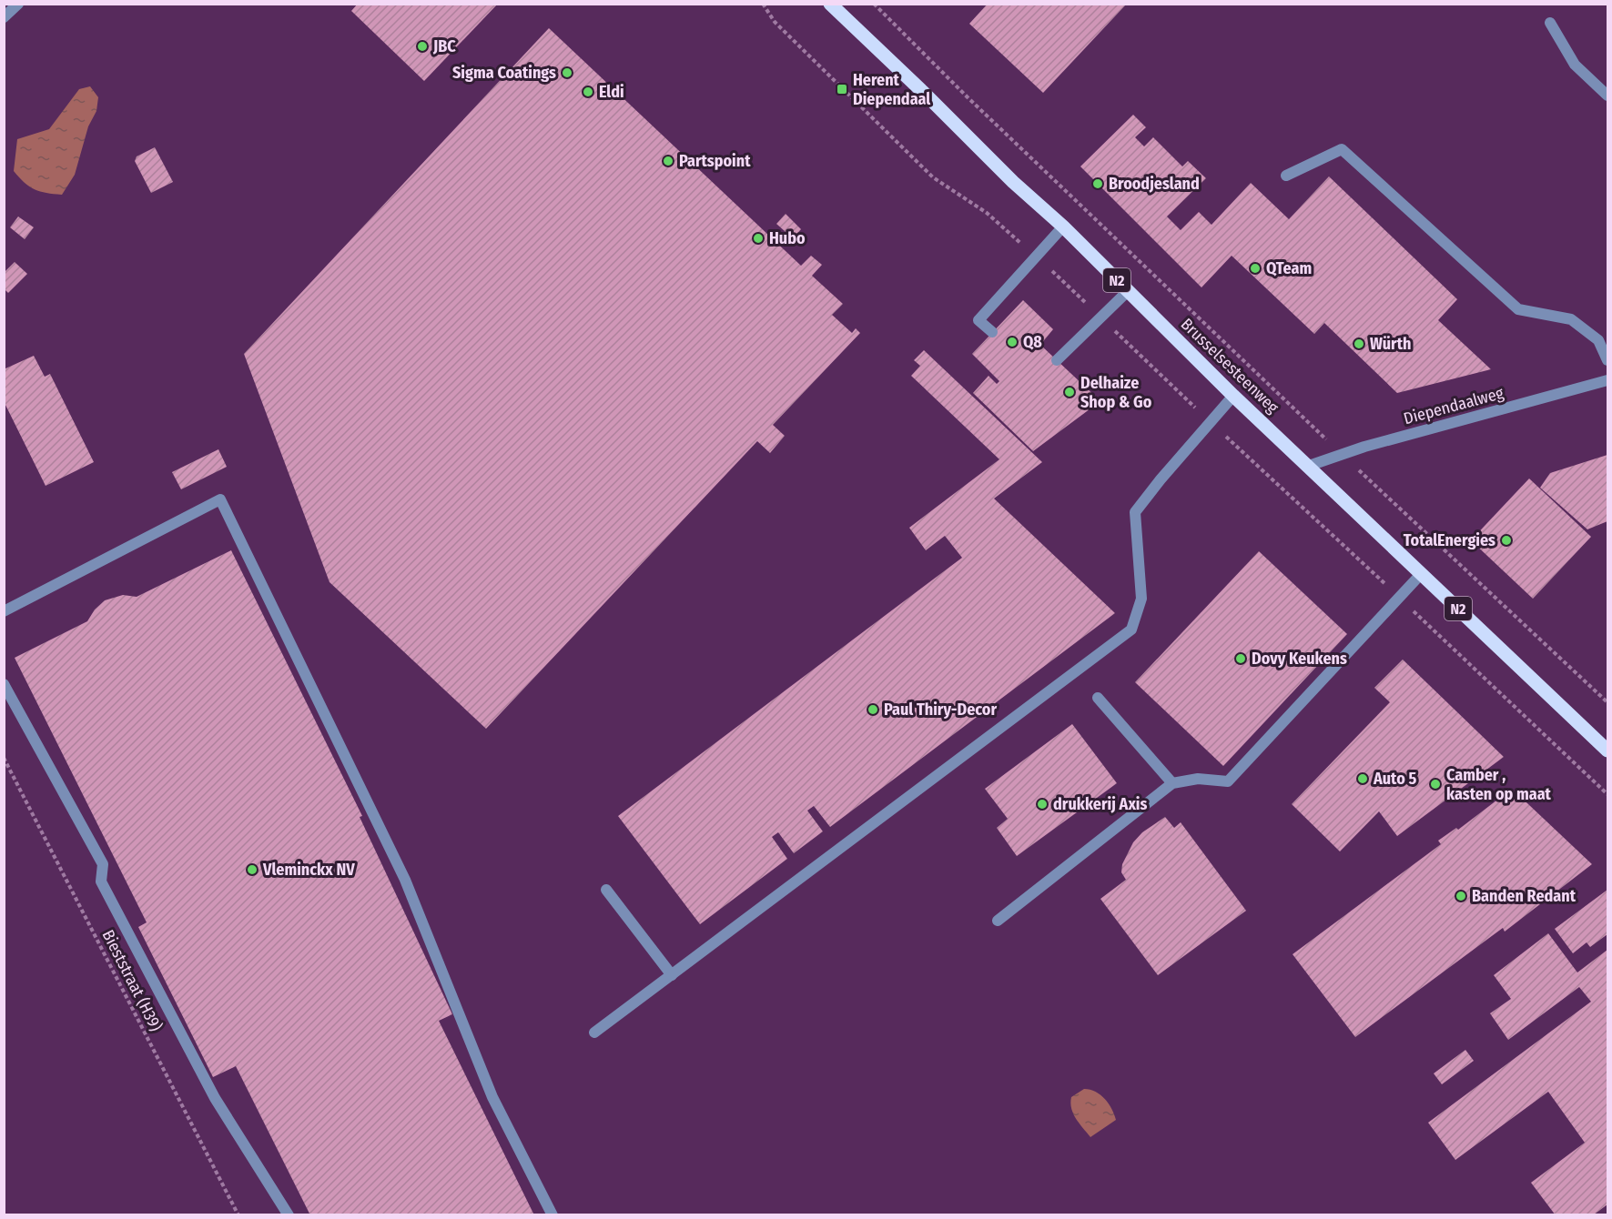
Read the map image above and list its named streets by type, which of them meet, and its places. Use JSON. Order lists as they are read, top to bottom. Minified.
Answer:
{"streets":{"main road":["N2","Brusselsesteenweg"],"street":["Diependaalweg"],"path":["Bieststraat (H39)"]},"crossings":[["Brusselsesteenweg","Diependaalweg"]],"places":{"other":["JBC","Sigma Coatings","Eldi","Partspoint","Broodjesland","Hubo","QTeam","Q8","Würth","Delhaize Shop & Go","TotalEnergies","Dovy Keukens","Paul Thiry-Decor","Auto 5","Camber , kasten op maat","drukkerij Axis","Vleminckx NV","Banden Redant"],"transit":["Herent Diependaal"]}}
